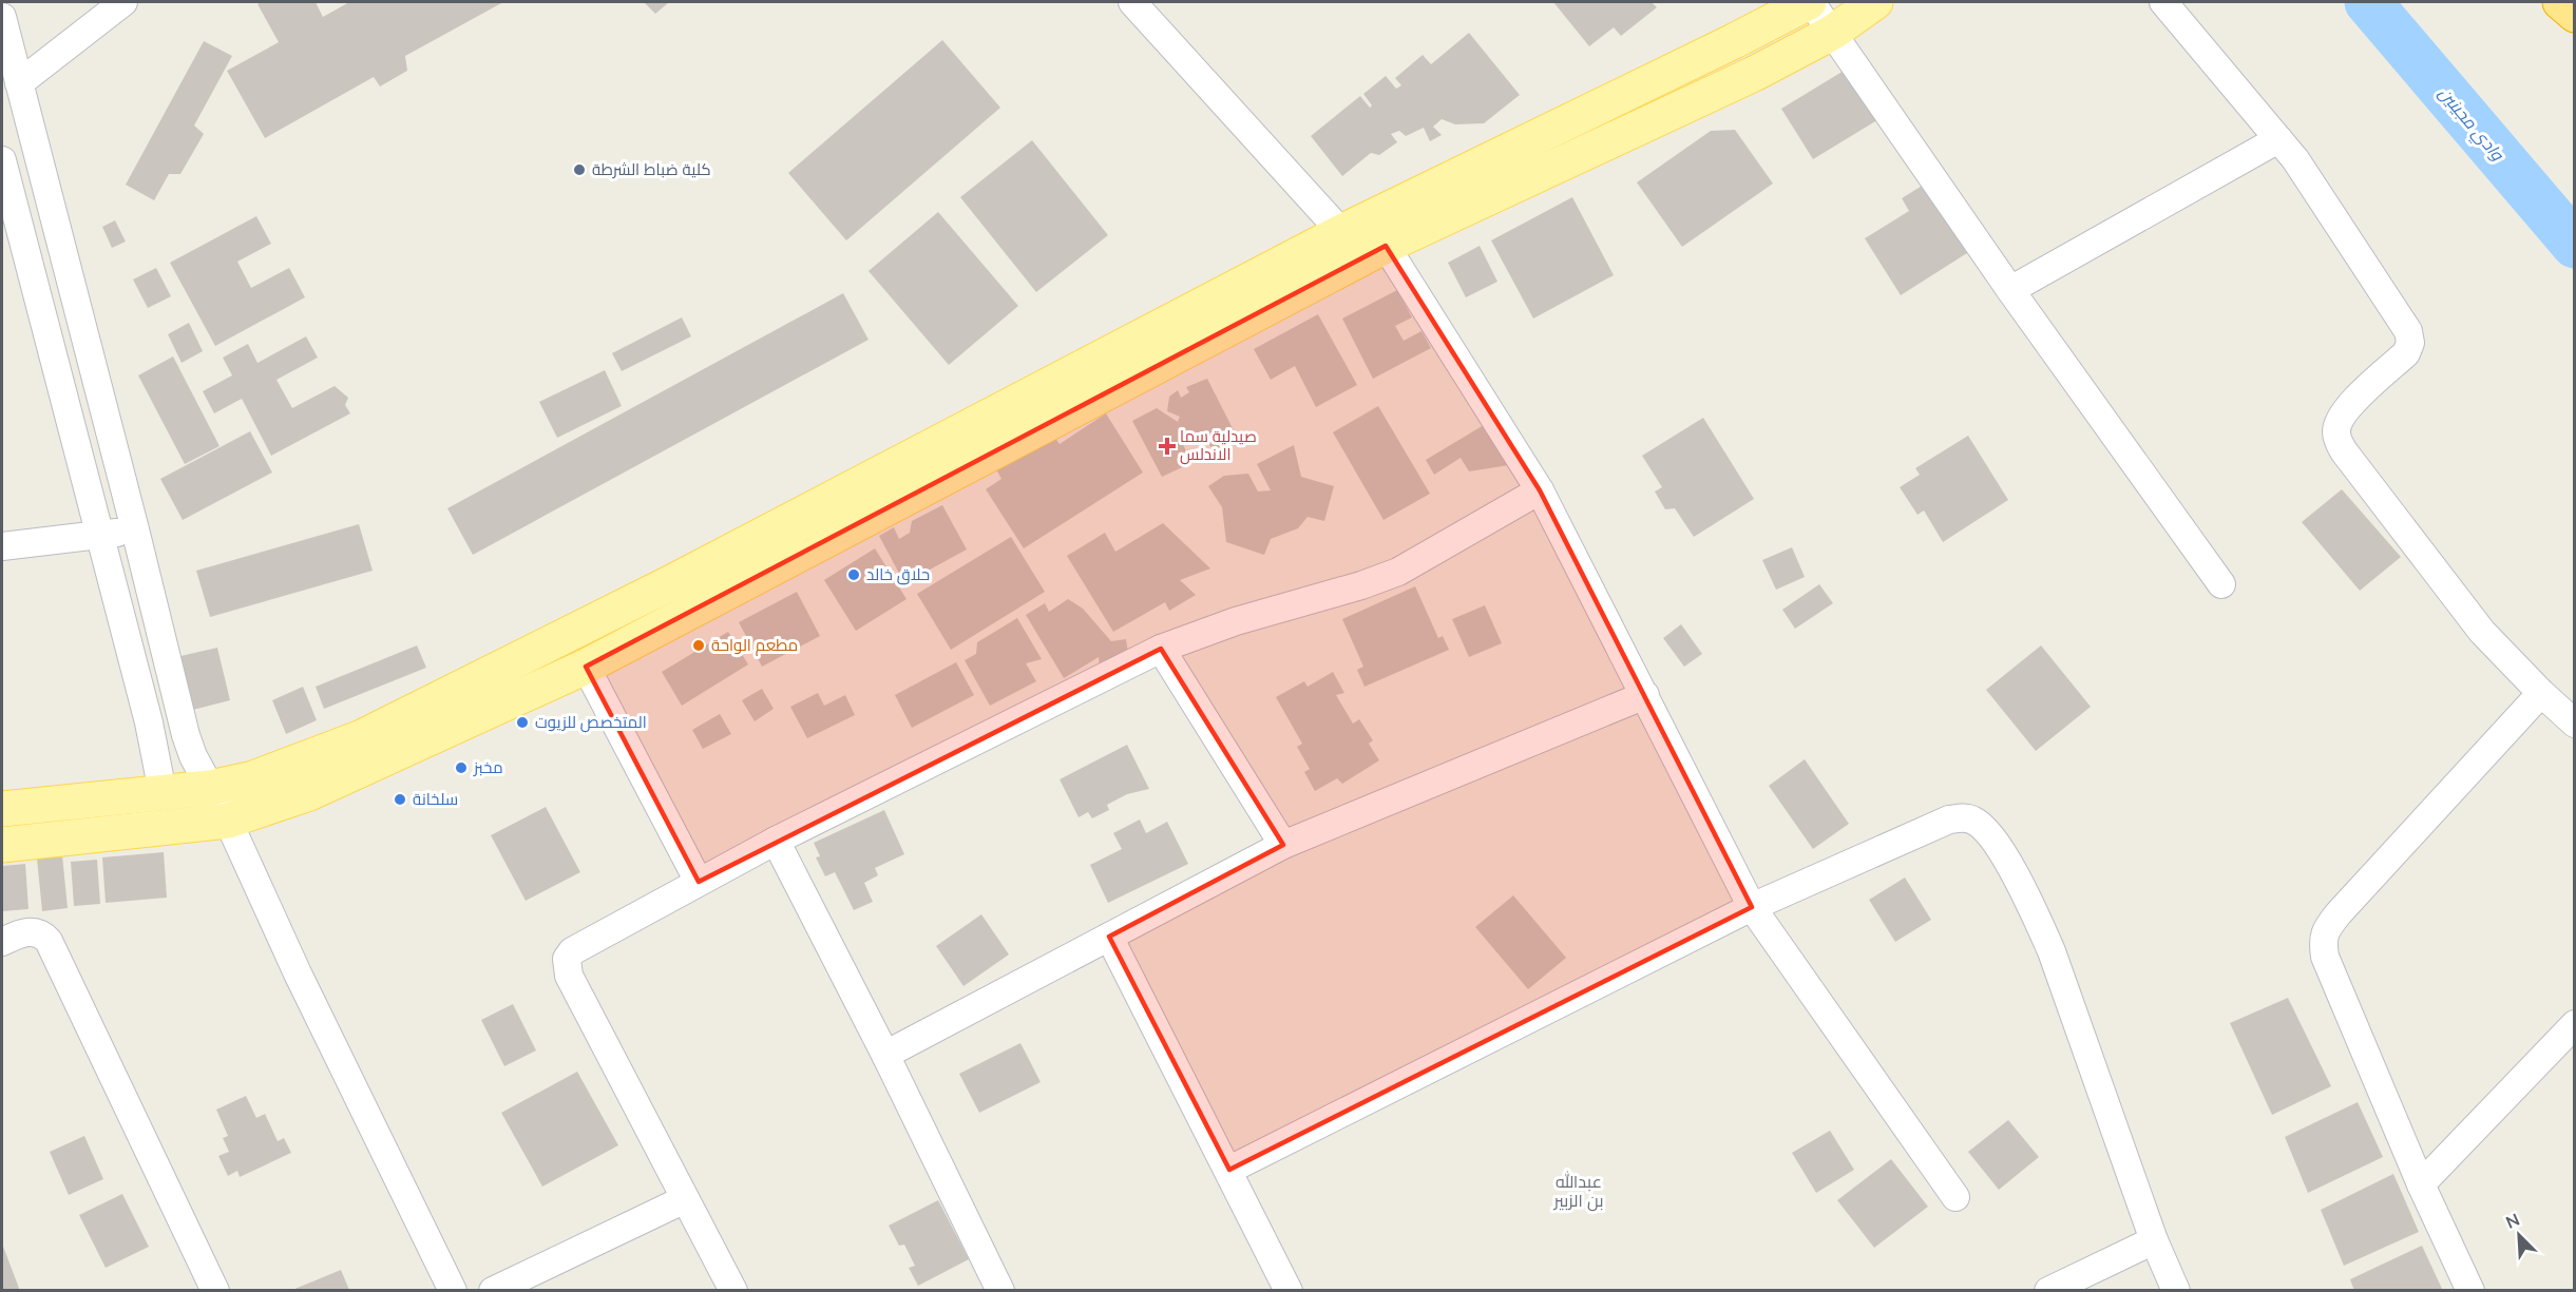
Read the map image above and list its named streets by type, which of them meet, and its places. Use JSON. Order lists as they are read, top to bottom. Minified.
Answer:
{"districts":["عبدالله بن الزبير"],"water":["وادي مجينين"],"places":{"other":["كلية ضباط الشرطة","حلاق خالد","مطعم الواحة","المتخصص للزيوت","مخبز","سلخانة"],"health":["صيدلية سما الاندلس"]},"north":"top left"}
